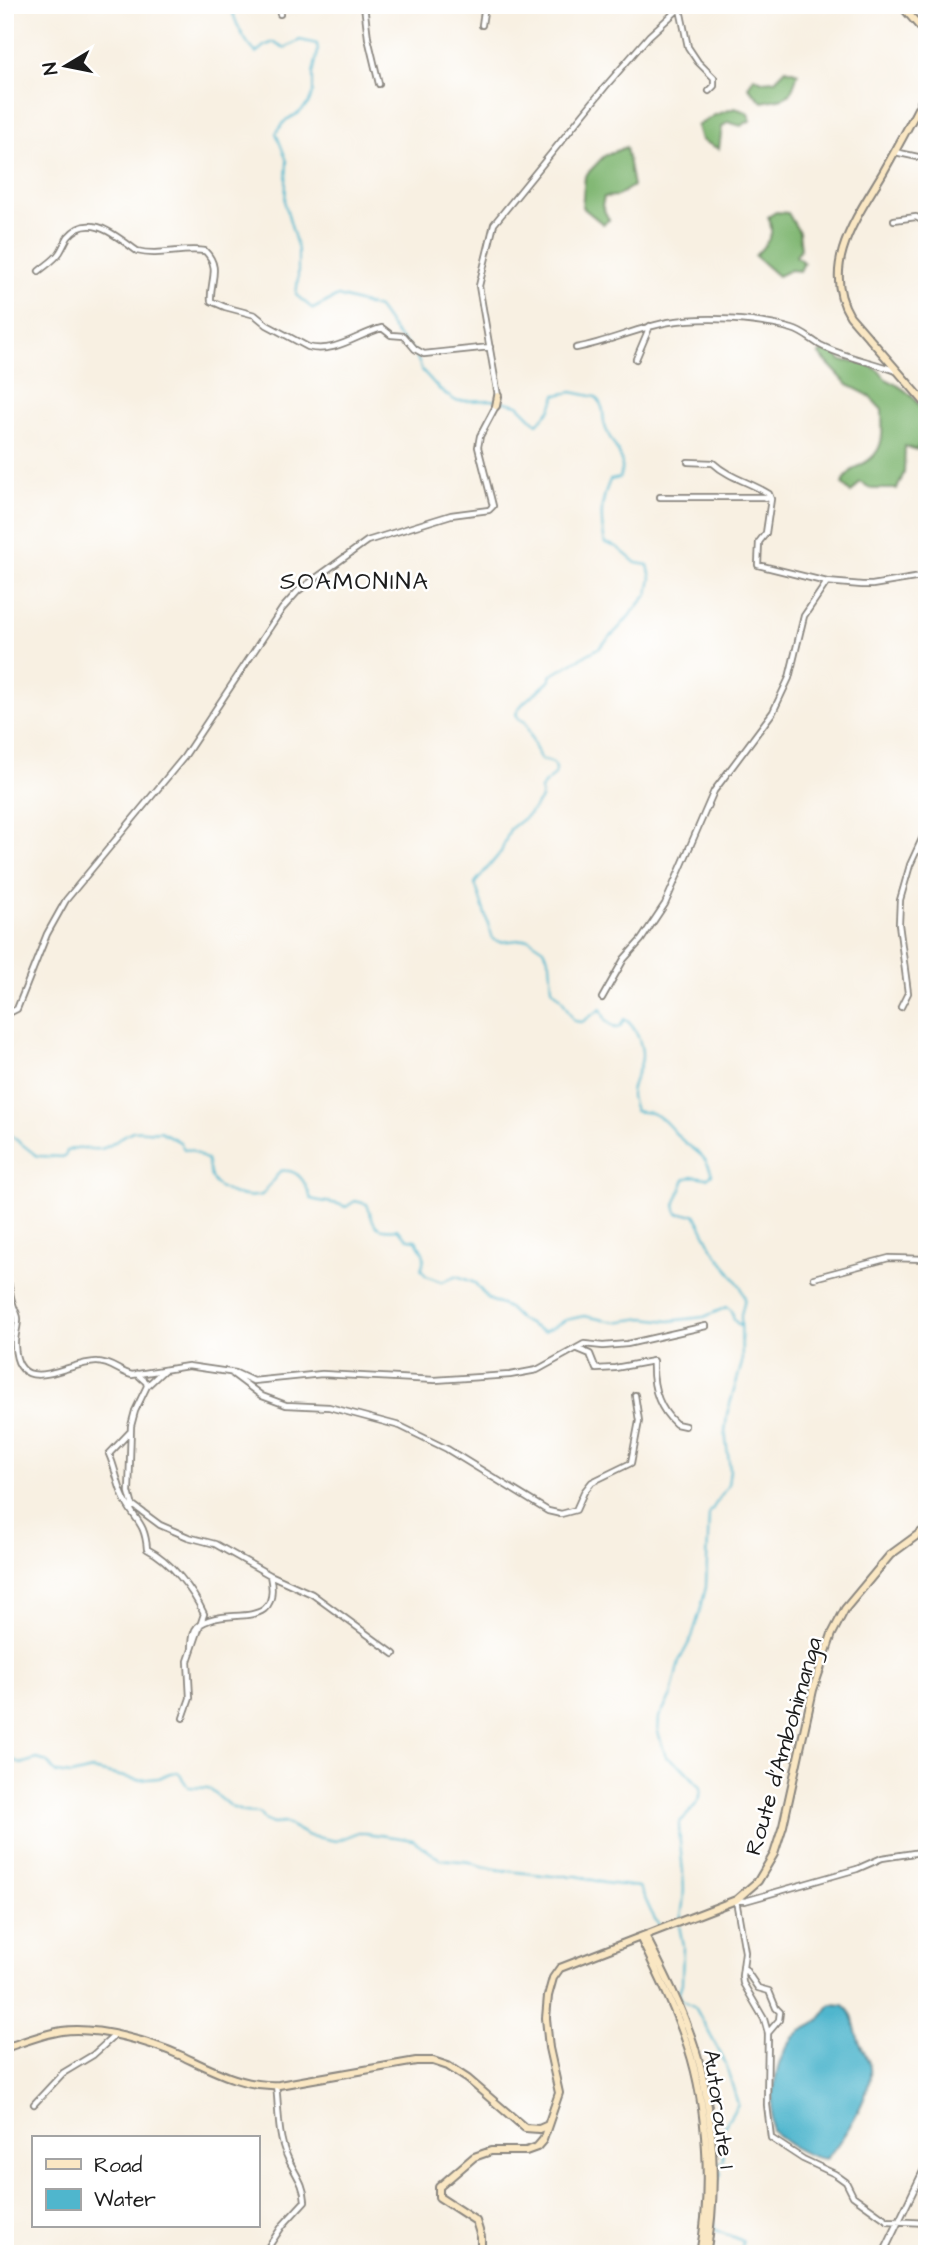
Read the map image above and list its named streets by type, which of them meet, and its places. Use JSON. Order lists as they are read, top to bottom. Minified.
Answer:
{"streets":{"street":["Route d'Ambohimanga","Autoroute 1"]},"crossings":[["Route d'Ambohimanga","Autoroute 1"]],"districts":["SOAMONINA"],"legend":["Road","Water"],"north":"left"}
